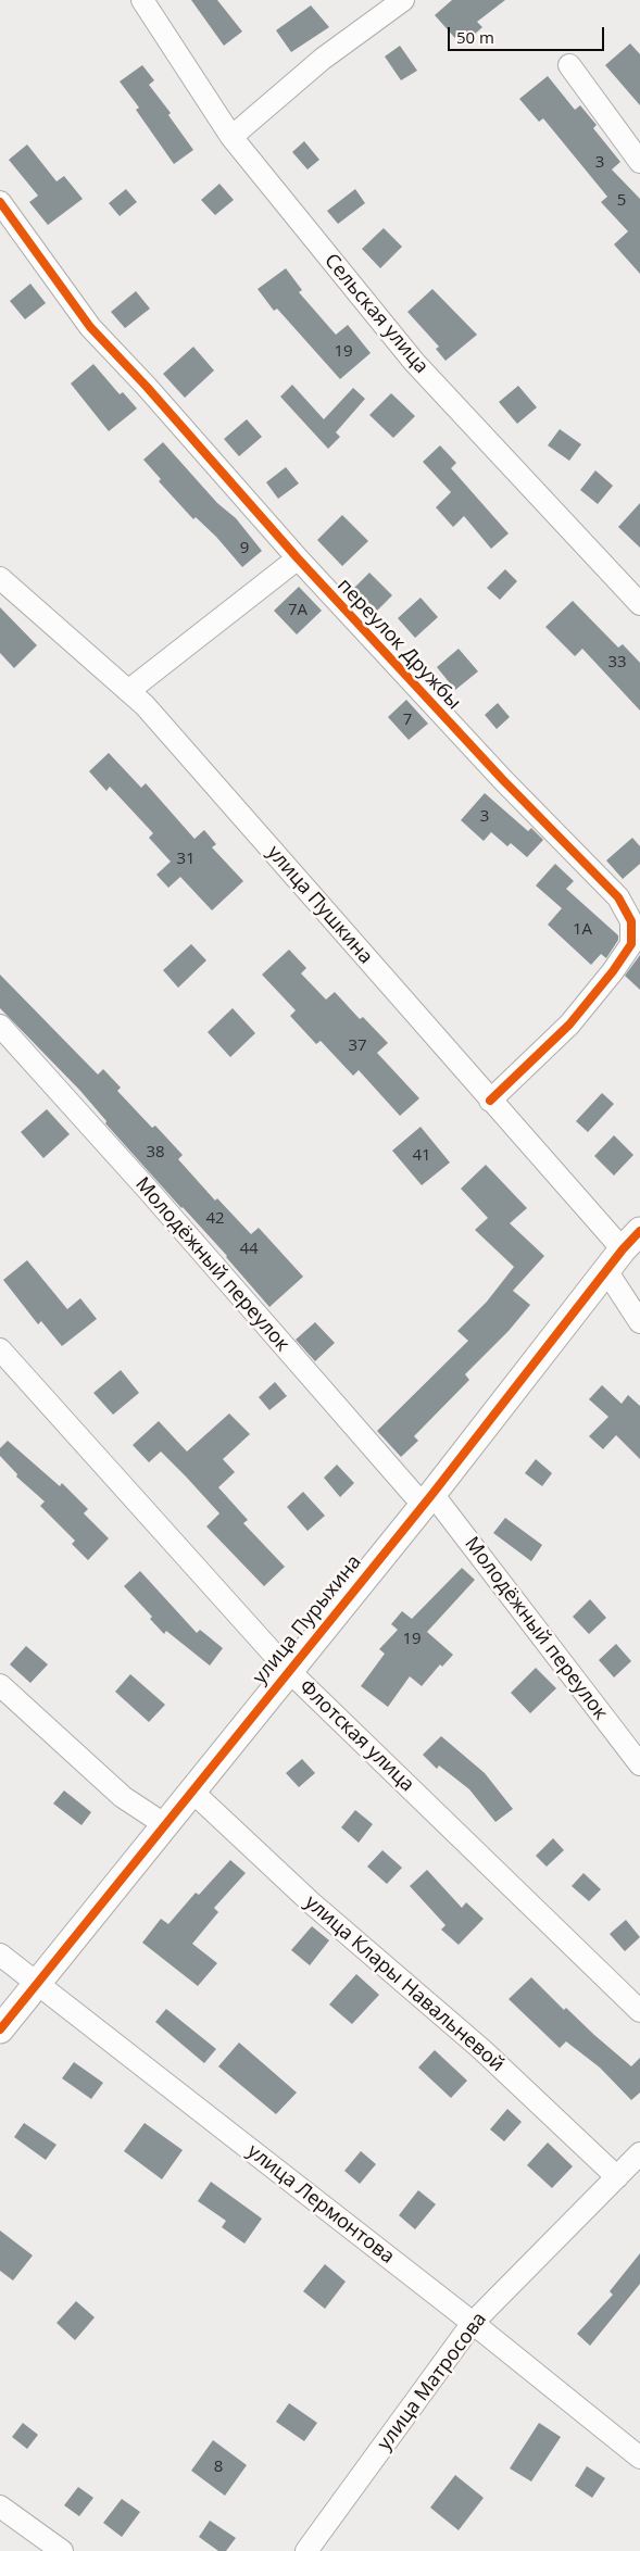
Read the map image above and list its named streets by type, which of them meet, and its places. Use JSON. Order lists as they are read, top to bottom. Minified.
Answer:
{"streets":{"street":["Сельская улица","переулок Дружбы","улица Пушкина","Молодёжный переулок","улица Пурыхина","Флотская улица","улица Клары Навальневой","улица Лермонтова","улица Матросова"]},"crossings":[["переулок Дружбы","улица Пушкина"],["улица Пушкина","улица Пурыхина"],["Молодёжный переулок","улица Пурыхина"],["улица Пурыхина","Флотская улица"],["улица Пурыхина","улица Клары Навальневой"],["улица Пурыхина","улица Лермонтова"],["улица Клары Навальневой","улица Матросова"],["улица Лермонтова","улица Матросова"]],"house_numbers":["3","5","19","9","7А","33","7","3","31","1А","37","38","41","42","44","19","8"],"scale_bar":"50 m"}
